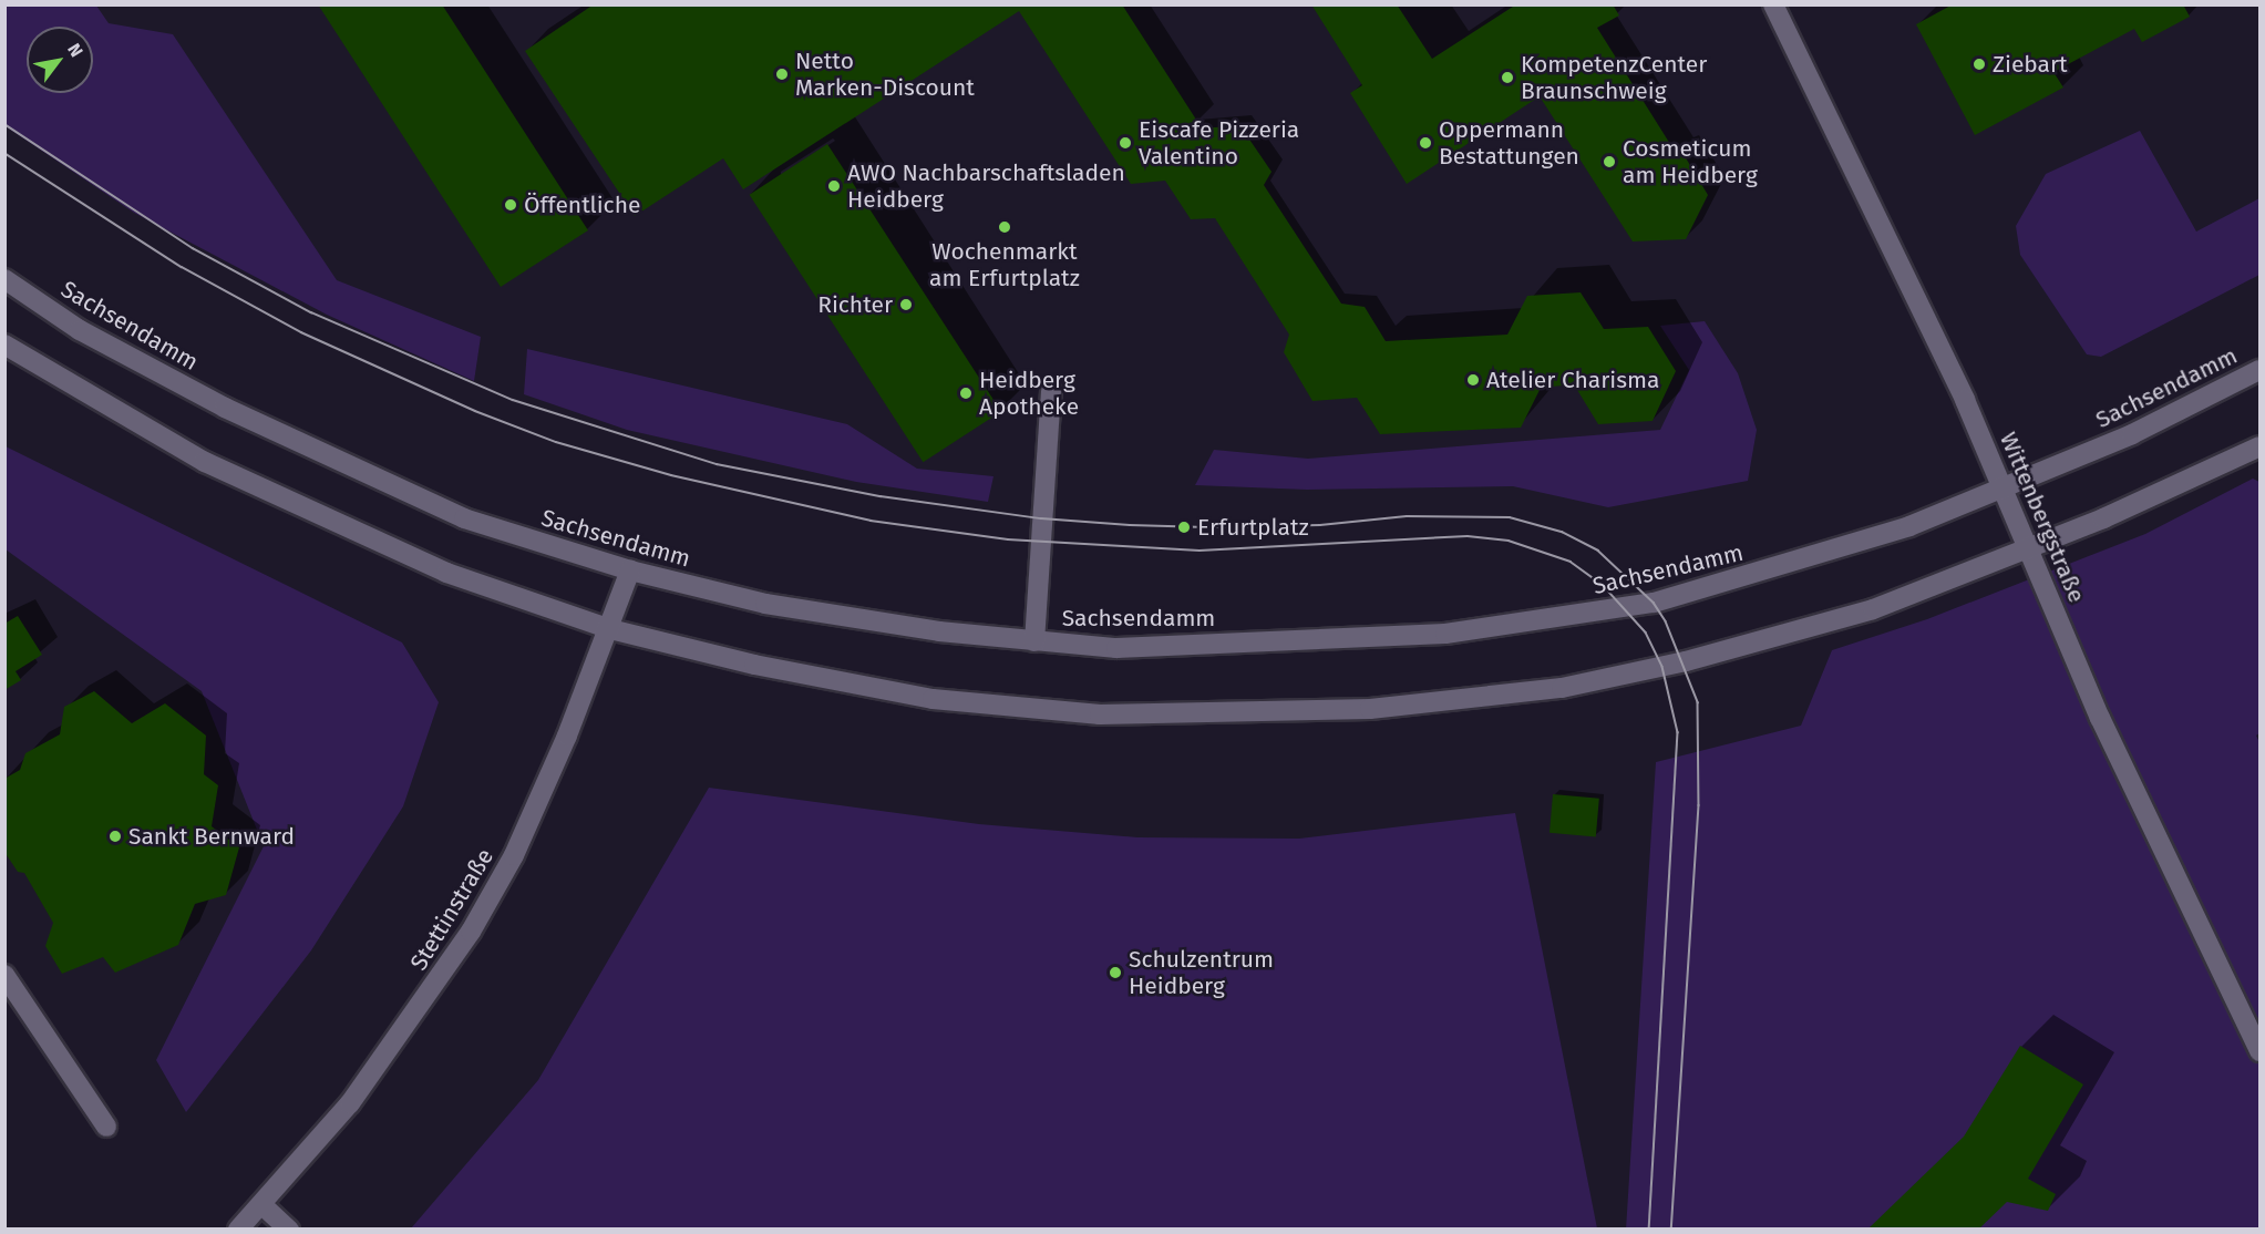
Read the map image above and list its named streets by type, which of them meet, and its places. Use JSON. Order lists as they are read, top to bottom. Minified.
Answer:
{"streets":{"street":["Sachsendamm","Wittenbergstraße","Stettinstraße"]},"crossings":[["Sachsendamm","Wittenbergstraße"],["Sachsendamm","Stettinstraße"]],"places":["Ziebart","Netto Marken-Discount","KompetenzCenter Braunschweig","Eiscafe Pizzeria Valentino","Oppermann Bestattungen","Cosmeticum am Heidberg","AWO Nachbarschaftsladen Heidberg","Öffentliche","Wochenmarkt am Erfurtplatz","Richter","Atelier Charisma","Heidberg Apotheke","Erfurtplatz","Sankt Bernward","Schulzentrum Heidberg"],"north":"top right"}
